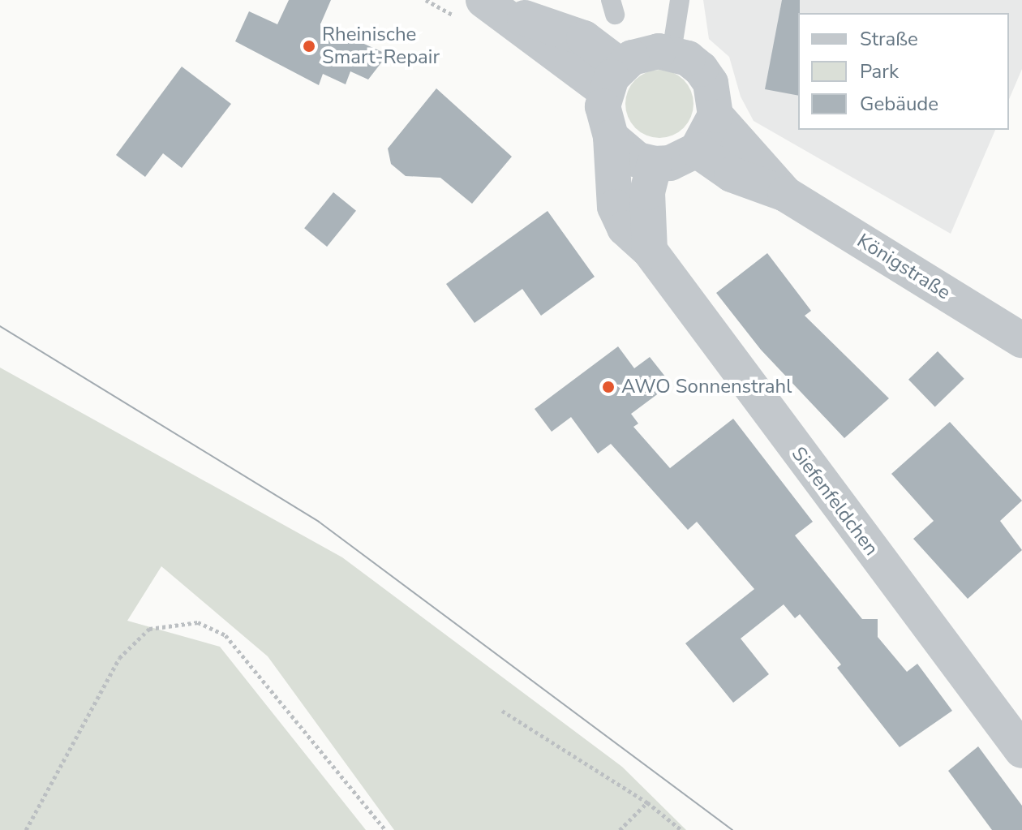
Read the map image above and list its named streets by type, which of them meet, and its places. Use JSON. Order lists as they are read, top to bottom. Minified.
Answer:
{"streets":{"street":["Königstraße","Siefenfeldchen"]},"crossings":[["Königstraße","Siefenfeldchen"]],"places":["Rheinische Smart-Repair","AWO Sonnenstrahl"],"legend":["Straße","Park","Gebäude"]}
